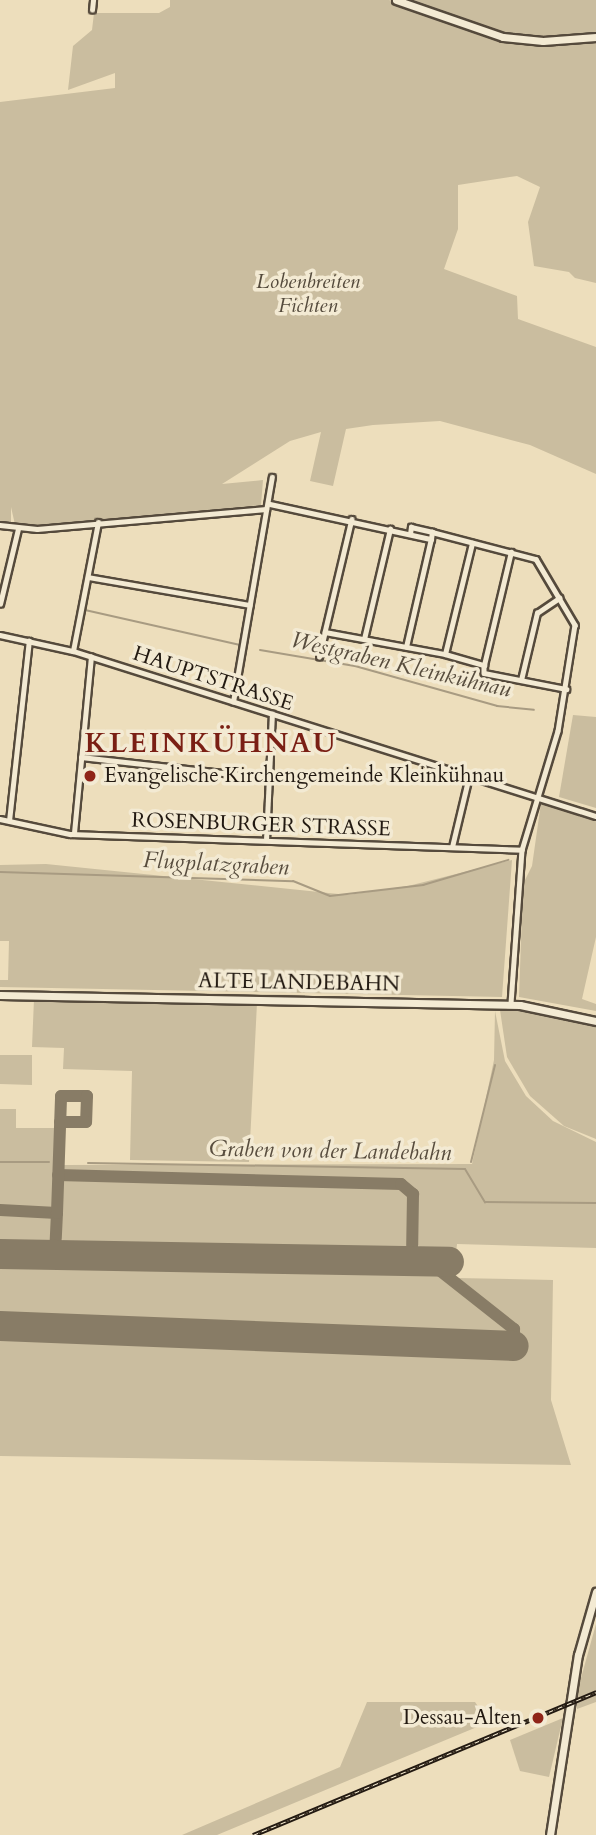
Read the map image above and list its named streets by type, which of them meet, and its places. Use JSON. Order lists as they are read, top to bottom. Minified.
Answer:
{"streets":{"main road":["ALTE LANDEBAHN"],"street":["HAUPTSTRASSE","ROSENBURGER STRASSE"]},"districts":["KLEINKÜHNAU"],"water":["Westgraben Kleinkühnau","Flugplatzgraben","Graben von der Landebahn"],"parks":["Lobenbreiten Fichten"],"places":["Evangelische Kirchengemeinde Kleinkühnau","Dessau-Alten"]}
